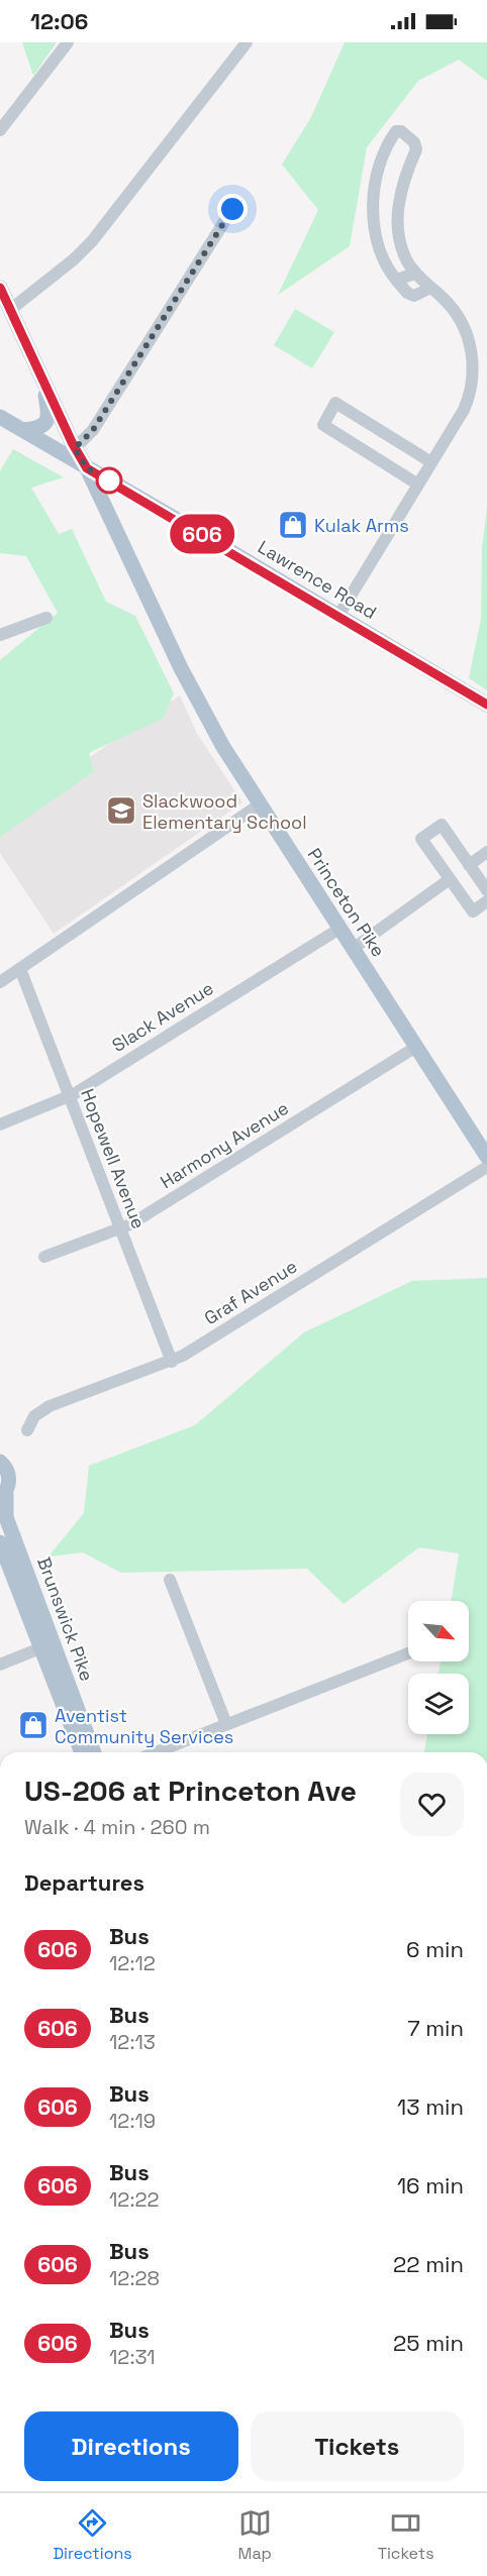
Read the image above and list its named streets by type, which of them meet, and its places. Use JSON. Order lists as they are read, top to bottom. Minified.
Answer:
{"streets":{"main road":["Lawrence Road","Princeton Pike","Brunswick Pike"],"street":["Slack Avenue","Harmony Avenue","Hopewell Avenue","Graf Avenue"]},"crossings":[["Lawrence Road","Princeton Pike"],["Princeton Pike","Slack Avenue"],["Princeton Pike","Harmony Avenue"],["Slack Avenue","Hopewell Avenue"],["Harmony Avenue","Hopewell Avenue"],["Hopewell Avenue","Graf Avenue"]],"places":{"shop":["Kulak Arms","Aventist Community Services"],"school or university":["Slackwood Elementary School"]},"lines":["bus line 606"],"north":"bottom right","page":{"status":"12:06","on_map":"606","heading":[["US-206 at Princeton Ave","Walk · 4 min · 260 m"],"Departures"],"list":[{"mark":"606","name":"Bus","note":"12:12","value":"6 min"},{"mark":"606","name":"Bus","note":"12:13","value":"7 min"},{"mark":"606","name":"Bus","note":"12:19","value":"13 min"},{"mark":"606","name":"Bus","note":"12:22","value":"16 min"},{"mark":"606","name":"Bus","note":"12:28","value":"22 min"},{"mark":"606","name":"Bus","note":"12:31","value":"25 min"}],"buttons":["Directions","Tickets"],"tabs":["Directions","Map","Tickets"]}}
